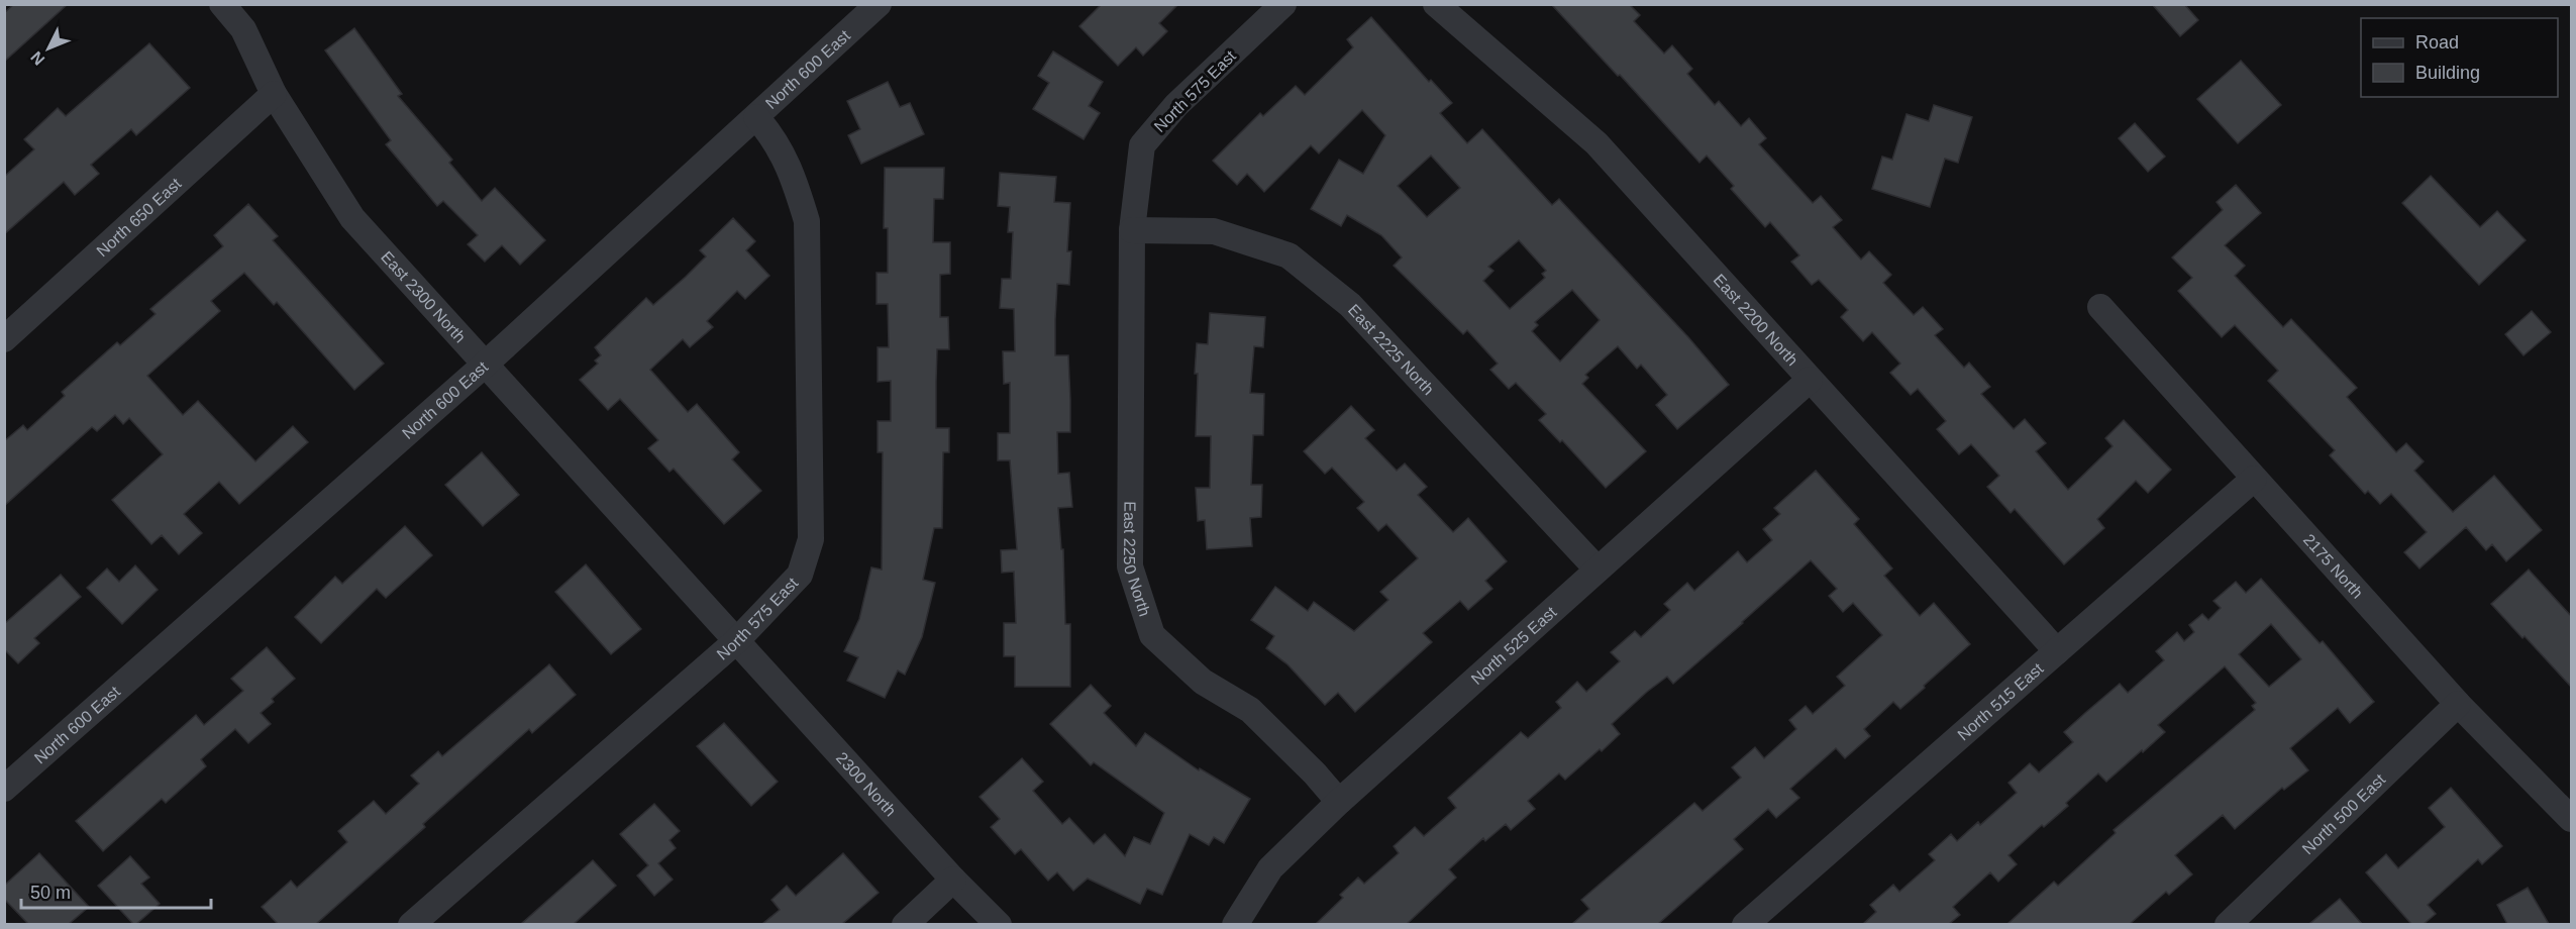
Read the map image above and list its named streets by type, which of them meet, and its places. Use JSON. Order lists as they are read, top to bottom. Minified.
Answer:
{"streets":{"street":["North 600 East","North 575 East","North 650 East","East 2300 North","East 2200 North","East 2225 North","East 2250 North","2175 North","North 525 East","North 515 East","2300 North","North 500 East"]},"crossings":[["North 600 East","North 575 East"],["North 600 East","East 2300 North"],["North 575 East","East 2300 North"],["North 575 East","East 2225 North"],["North 575 East","East 2250 North"],["North 575 East","2300 North"],["North 650 East","East 2300 North"],["East 2300 North","2300 North"],["East 2200 North","North 525 East"],["East 2200 North","North 515 East"],["East 2225 North","East 2250 North"],["East 2225 North","North 525 East"],["East 2250 North","North 525 East"],["2175 North","North 515 East"],["2175 North","North 500 East"]],"legend":["Road","Building"],"scale_bar":"50 m","north":"bottom left"}
